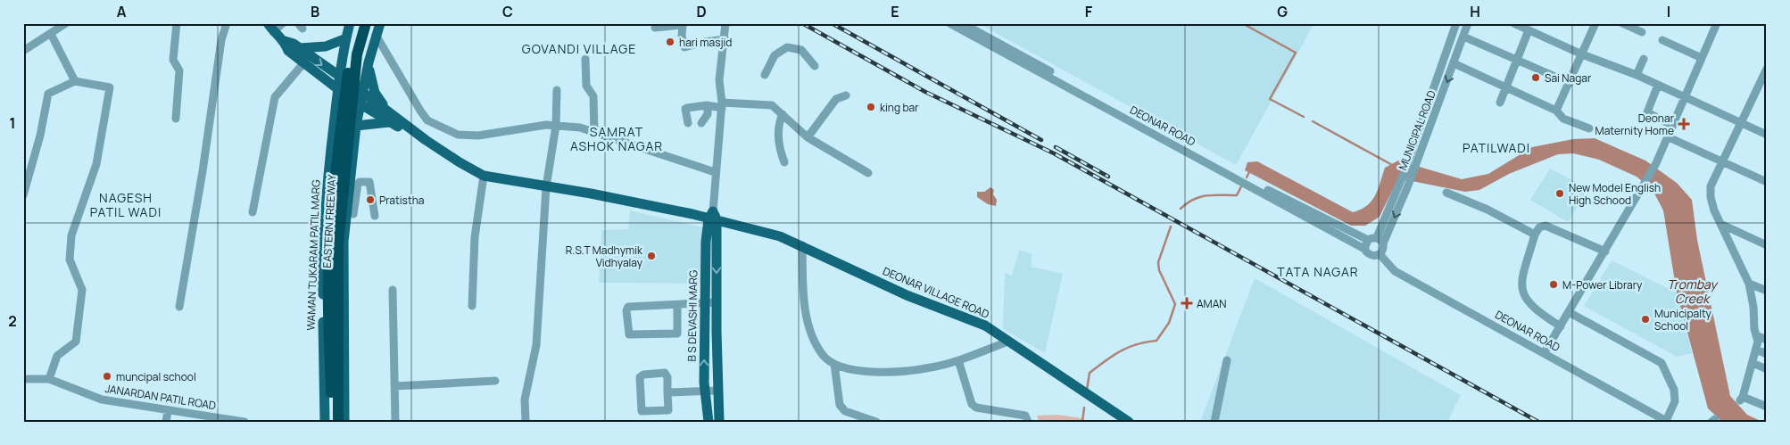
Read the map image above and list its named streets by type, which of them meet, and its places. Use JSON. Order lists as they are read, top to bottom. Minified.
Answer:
{"streets":{"highway":["EASTERN FREEWAY"],"main road":["WAMAN TUKARAM PATIL MARG","DEONAR VILLAGE ROAD","B S DEVASHI MARG"],"street":["DEONAR ROAD","MUNICIPAL ROAD","JANARDAN PATIL ROAD"]},"crossings":[["DEONAR ROAD","MUNICIPAL ROAD"],["DEONAR VILLAGE ROAD","B S DEVASHI MARG"]],"districts":["GOVANDI VILLAGE","SAMRAT ASHOK NAGAR","PATILWADI","NAGESH PATIL WADI","TATA NAGAR"],"water":["Trombay Creek"],"places":{"other":["hari masjid","Sai Nagar","king bar","New Model English High Schood","Pratistha","R.S.T Madhymik Vidhyalay","M-Power Library","Municipalty School","muncipal school"],"health":["Deonar Maternity Home","AMAN"]},"grid":{"columns":["A","B","C","D","E","F","G","H","I"],"rows":["1","2"]}}
